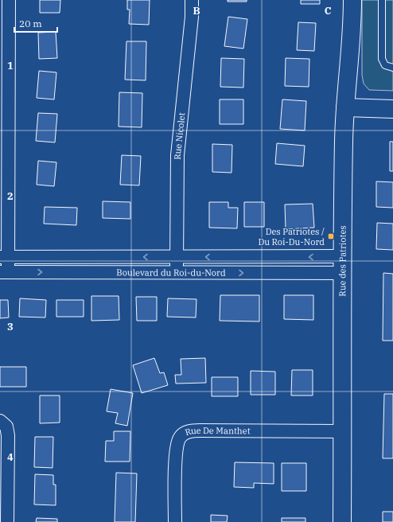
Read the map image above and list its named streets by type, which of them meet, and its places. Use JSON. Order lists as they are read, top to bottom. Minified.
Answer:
{"streets":{"street":["Rue Nicolet","Rue des Patriotes","Boulevard du Roi-du-Nord","Rue De Manthet"]},"crossings":[["Rue Nicolet","Boulevard du Roi-du-Nord"],["Rue des Patriotes","Boulevard du Roi-du-Nord"],["Rue des Patriotes","Rue De Manthet"]],"places":{"transit":["Des Patriotes / Du Roi-Du-Nord"]},"scale_bar":"20 m","grid":{"columns":["B","C"],"rows":["1","2","3","4"]}}
